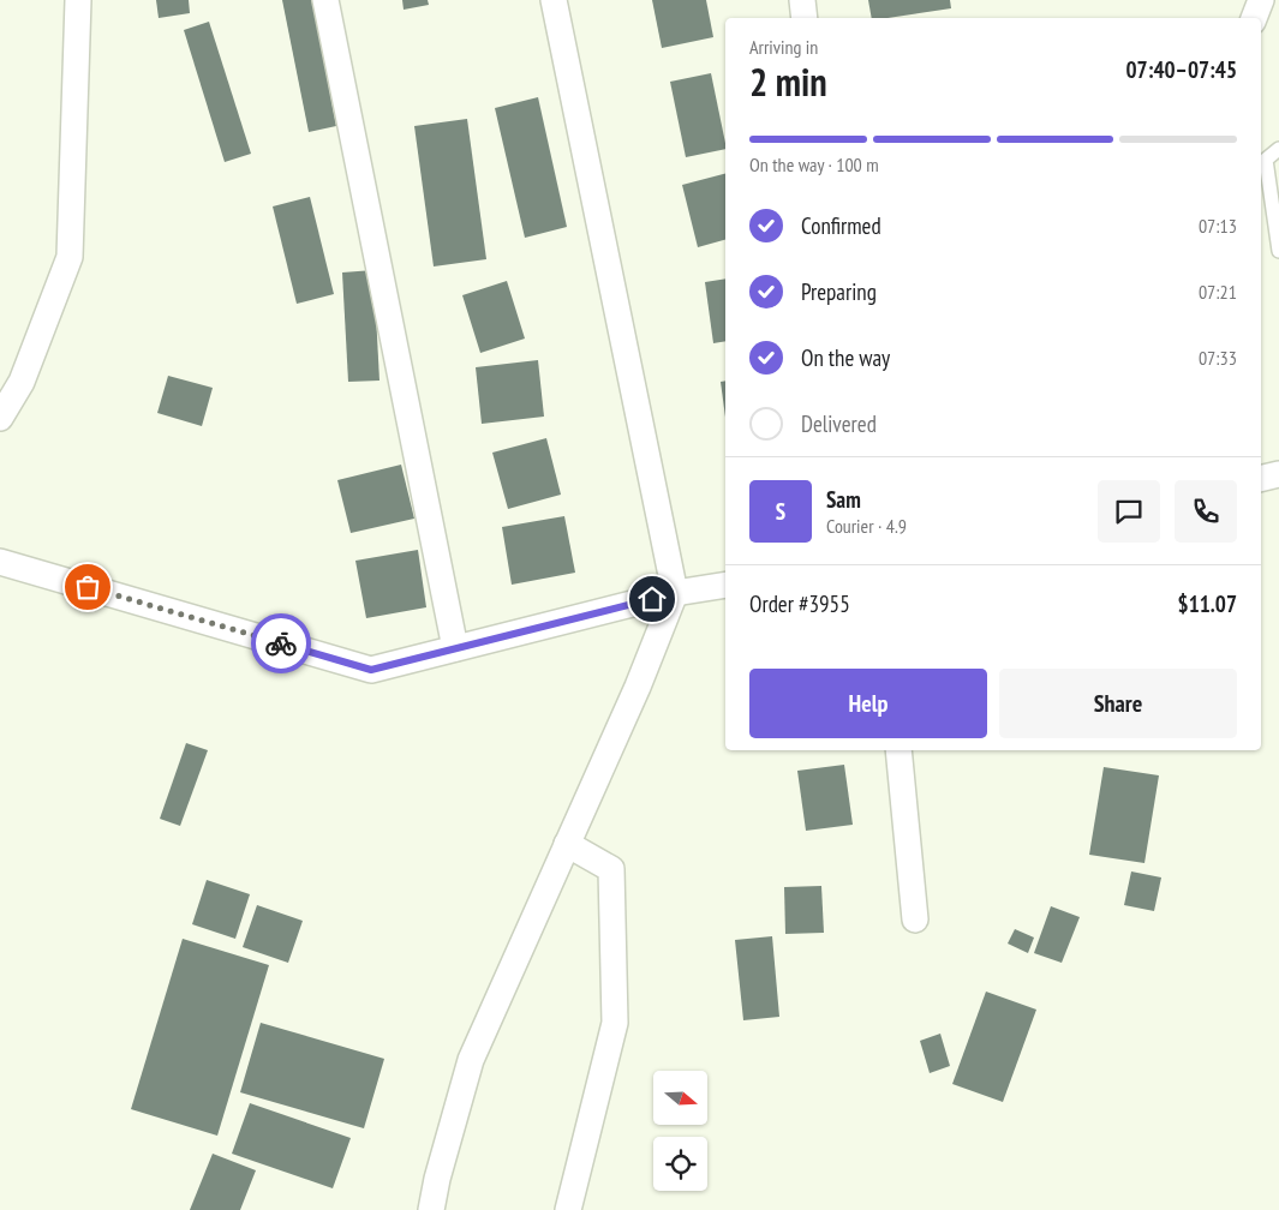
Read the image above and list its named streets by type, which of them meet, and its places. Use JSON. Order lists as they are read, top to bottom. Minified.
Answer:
{"north":"right","page":{"heading":["2 min","Arriving in","07:40–07:45"],"panel":["Sam","Courier · 4.9","Order #3955","$11.07"],"bar":"On the way · 100 m","list":[["Confirmed","07:13"],["Preparing","07:21"],["On the way","07:33"],"Delivered"],"round":"S","buttons":["Help","Share"]}}
